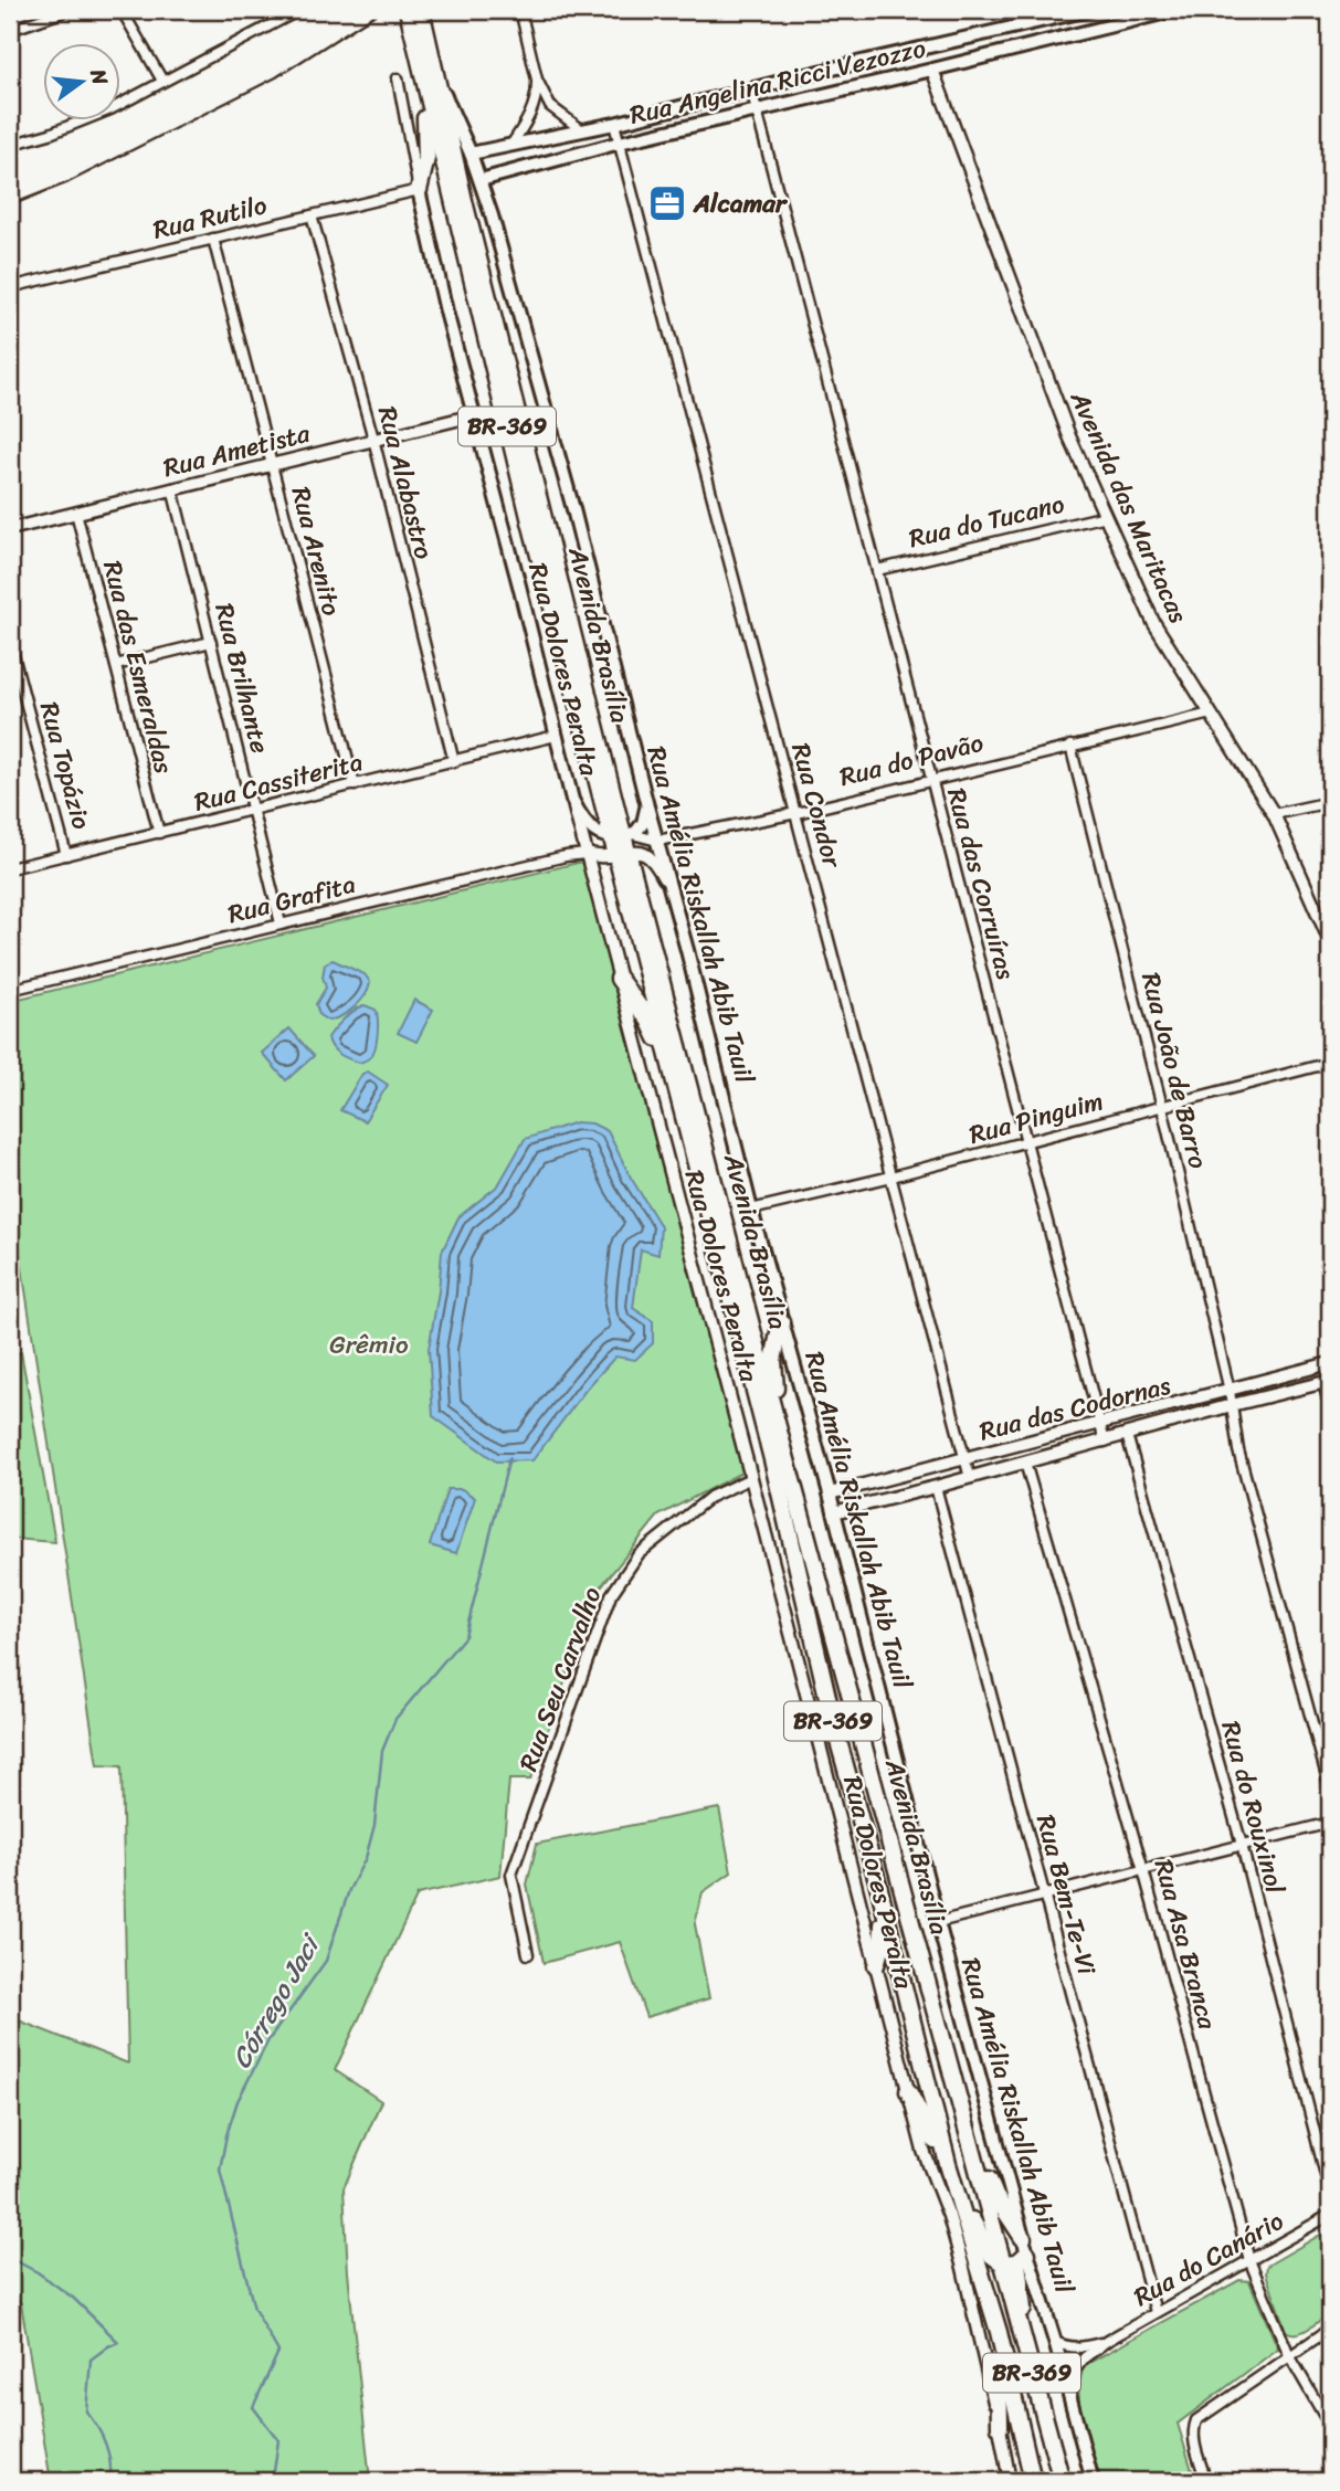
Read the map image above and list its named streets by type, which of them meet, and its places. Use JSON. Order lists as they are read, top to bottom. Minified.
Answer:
{"streets":{"highway":["BR-369","Avenida Brasília"],"main road":["Rua Angelina Ricci Vezozzo","Rua Dolores Peralta","Rua Amélia Riskallah Abib Tauil"],"street":["Rua Rutilo","Rua Ametista","Rua Alabastro","Avenida das Maritacas","Rua do Tucano","Rua Arenito","Rua das Esmeraldas","Rua Brilhante","Rua do Pavão","Rua Topázio","Rua Cassiterita","Rua Condor","Rua das Corruíras","Rua Grafita","Rua João de Barro","Rua Pinguim","Rua das Codornas","Rua Seu Carvalho","Rua do Rouxinol","Rua Bem-Te-Vi","Rua Asa Branca","Rua do Canário"]},"crossings":[["Rua Angelina Ricci Vezozzo","Avenida das Maritacas"],["Rua Angelina Ricci Vezozzo","Rua Condor"],["Rua Angelina Ricci Vezozzo","Rua das Corruíras"],["Rua Angelina Ricci Vezozzo","Rua Amélia Riskallah Abib Tauil"],["Rua Rutilo","Rua Alabastro"],["Rua Rutilo","Rua Arenito"],["Rua Rutilo","Rua Dolores Peralta"],["Rua Ametista","Rua Alabastro"],["Rua Ametista","Rua Arenito"],["Rua Ametista","Rua das Esmeraldas"],["Rua Ametista","Rua Dolores Peralta"],["Rua Ametista","Rua Brilhante"],["Rua Alabastro","Rua Cassiterita"],["Avenida das Maritacas","Rua do Tucano"],["Avenida das Maritacas","Rua do Pavão"],["Rua do Tucano","Rua das Corruíras"],["Rua Arenito","Rua Cassiterita"],["Avenida Brasília","Rua do Pavão"],["Avenida Brasília","Rua Amélia Riskallah Abib Tauil"],["Rua das Esmeraldas","Rua Cassiterita"],["Rua Dolores Peralta","Rua Cassiterita"],["Rua Dolores Peralta","Rua Grafita"],["Rua Dolores Peralta","Rua Seu Carvalho"],["Rua Brilhante","Rua Cassiterita"],["Rua Brilhante","Rua Grafita"],["Rua do Pavão","Rua Condor"],["Rua do Pavão","Rua das Corruíras"],["Rua do Pavão","Rua Amélia Riskallah Abib Tauil"],["Rua do Pavão","Rua João de Barro"],["Rua Topázio","Rua Cassiterita"],["Rua Condor","Rua Pinguim"],["Rua Condor","Rua das Codornas"],["Rua das Corruíras","Rua Pinguim"],["Rua das Corruíras","Rua das Codornas"],["Rua Amélia Riskallah Abib Tauil","Rua Pinguim"],["Rua Amélia Riskallah Abib Tauil","Rua das Codornas"],["Rua João de Barro","Rua Pinguim"],["Rua João de Barro","Rua das Codornas"],["Rua das Codornas","Rua do Rouxinol"],["Rua das Codornas","Rua Bem-Te-Vi"],["Rua das Codornas","Rua Asa Branca"],["Rua Bem-Te-Vi","Rua do Canário"],["Rua Asa Branca","Rua do Canário"]],"water":["Córrego Jaci"],"parks":["Grêmio"],"places":{"office":["Alcamar"]},"north":"right"}
